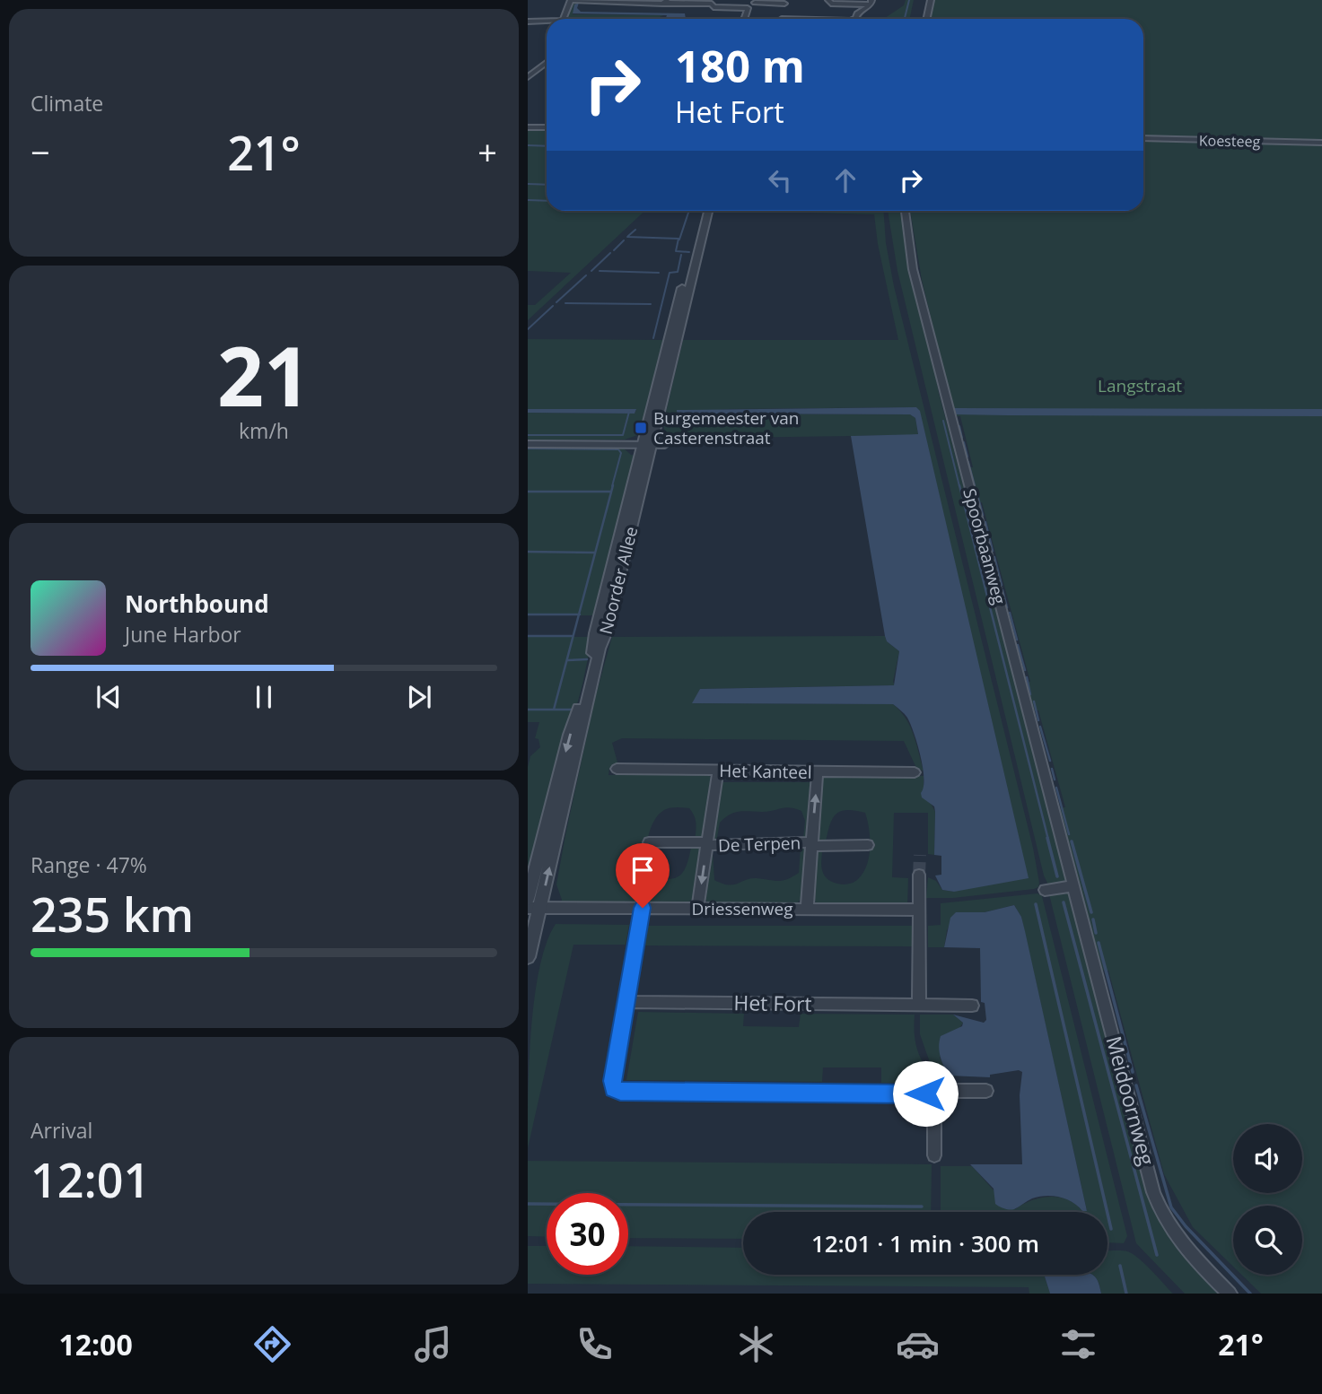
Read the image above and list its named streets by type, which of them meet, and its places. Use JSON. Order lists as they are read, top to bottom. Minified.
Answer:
{"streets":{"street":["Koesteeg","Spoorbaanweg","Noorder Allee","Het Kanteel","De Terpen","Driessenweg","Het Fort","Meidoornweg"]},"crossings":[["Spoorbaanweg","Meidoornweg"],["Noorder Allee","Driessenweg"],["Het Kanteel","De Terpen"],["De Terpen","Driessenweg"]],"parks":["Langstraat"],"places":{"transit":["Burgemeester van Casterenstraat"]},"page":{"tile":["Climate",["21","km/h"],["Range · 47%","235 km"],["Arrival","12:01"]],"turn":["180 m","Het Fort"],"heat":["−","21°","+"],"song":["Northbound","June Harbor"],"limit":"30","trip":"12:01 · 1 min · 300 m","tabs":["12:00","21°"]}}
